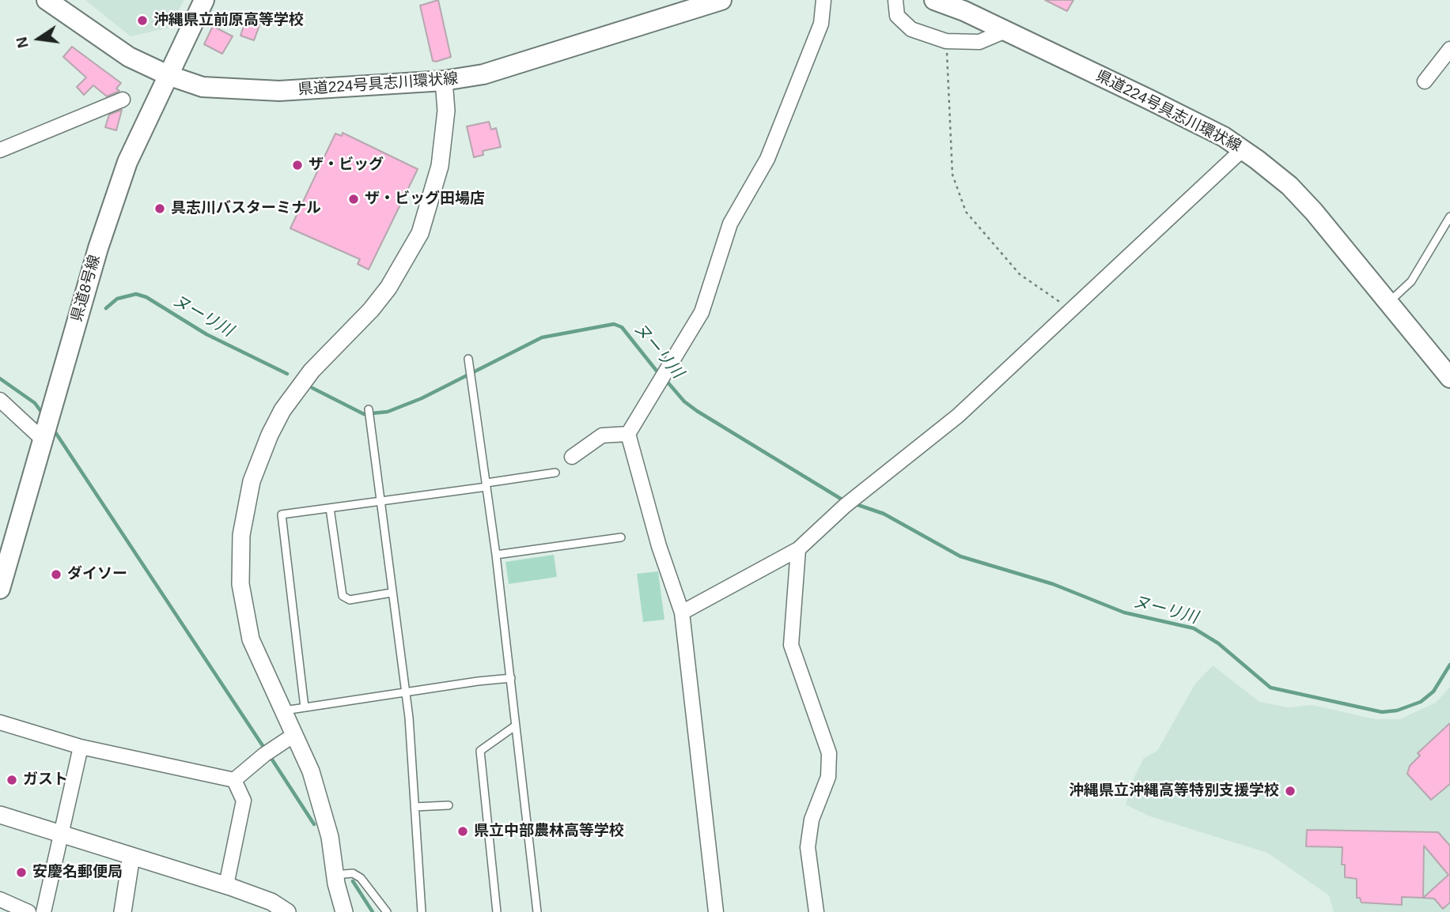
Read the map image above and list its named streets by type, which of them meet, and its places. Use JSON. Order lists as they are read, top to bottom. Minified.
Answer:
{"streets":{"main road":["県道224号具志川環状線","県道8号線"]},"crossings":[["県道224号具志川環状線","県道8号線"]],"water":["ヌーリ川"],"places":["沖縄県立前原高等学校","ザ・ビッグ","ザ・ビッグ田場店","具志川バスターミナル","ダイソー","ガスト","沖縄県立沖縄高等特別支援学校","県立中部農林高等学校","安慶名郵便局"],"north":"left"}
